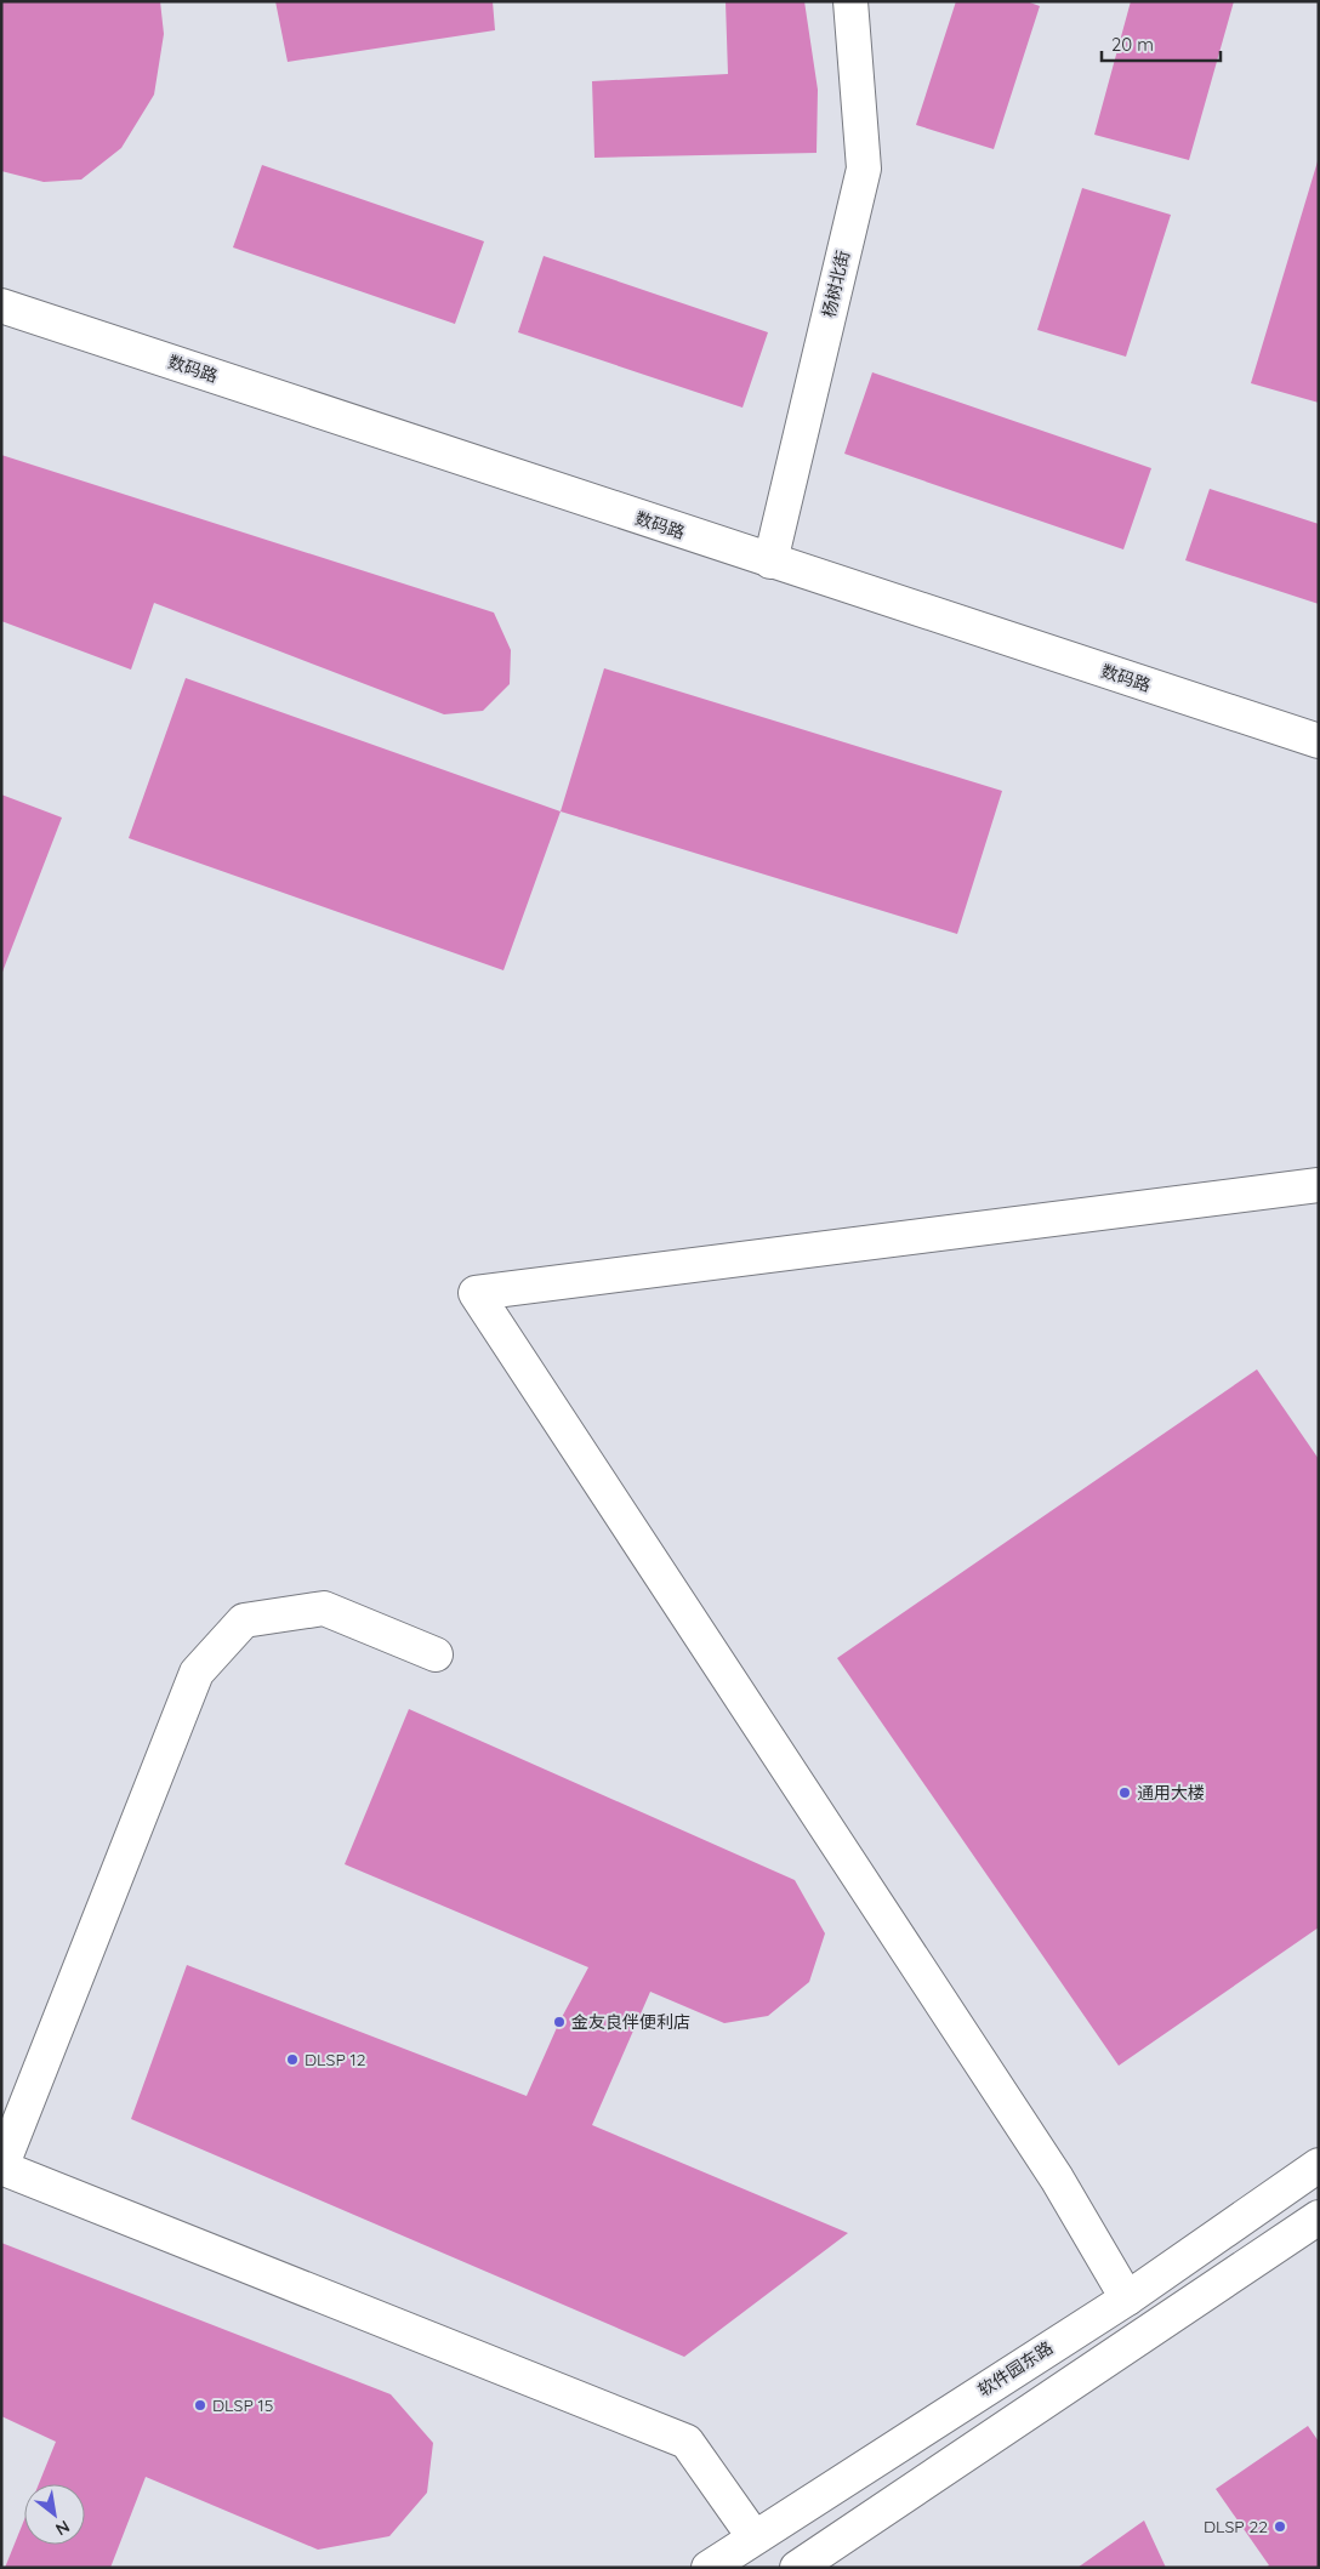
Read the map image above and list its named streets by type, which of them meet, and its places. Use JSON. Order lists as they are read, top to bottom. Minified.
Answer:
{"streets":{"main road":["杨树北街","数码路","软件园东路"]},"crossings":[["杨树北街","数码路"]],"places":["通用大楼","金友良伴便利店","DLSP 12","DLSP 15","DLSP 22"],"scale_bar":"20 m","north":"bottom right"}
